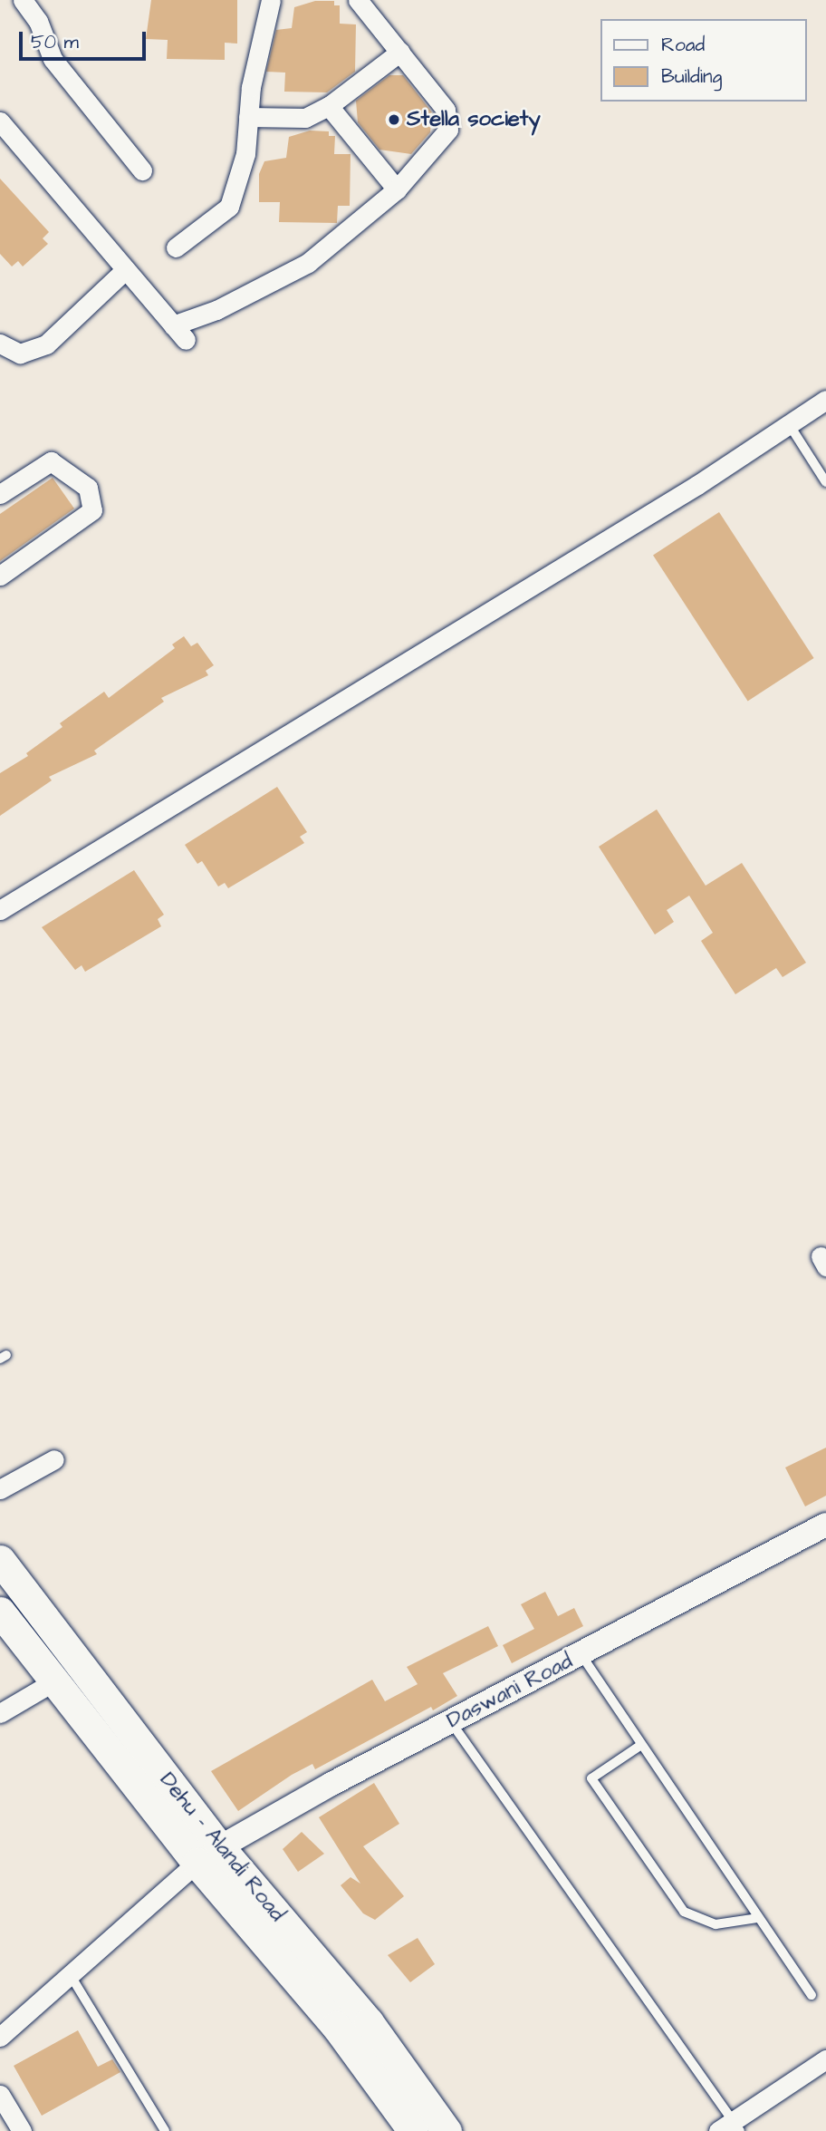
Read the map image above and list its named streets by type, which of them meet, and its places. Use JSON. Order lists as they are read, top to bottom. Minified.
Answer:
{"streets":{"main road":["Dehu - Alandi Road"],"street":["Daswani Road"]},"crossings":[["Daswani Road","Dehu - Alandi Road"]],"places":["Stella society"],"legend":["Road","Building"],"scale_bar":"50 m"}
